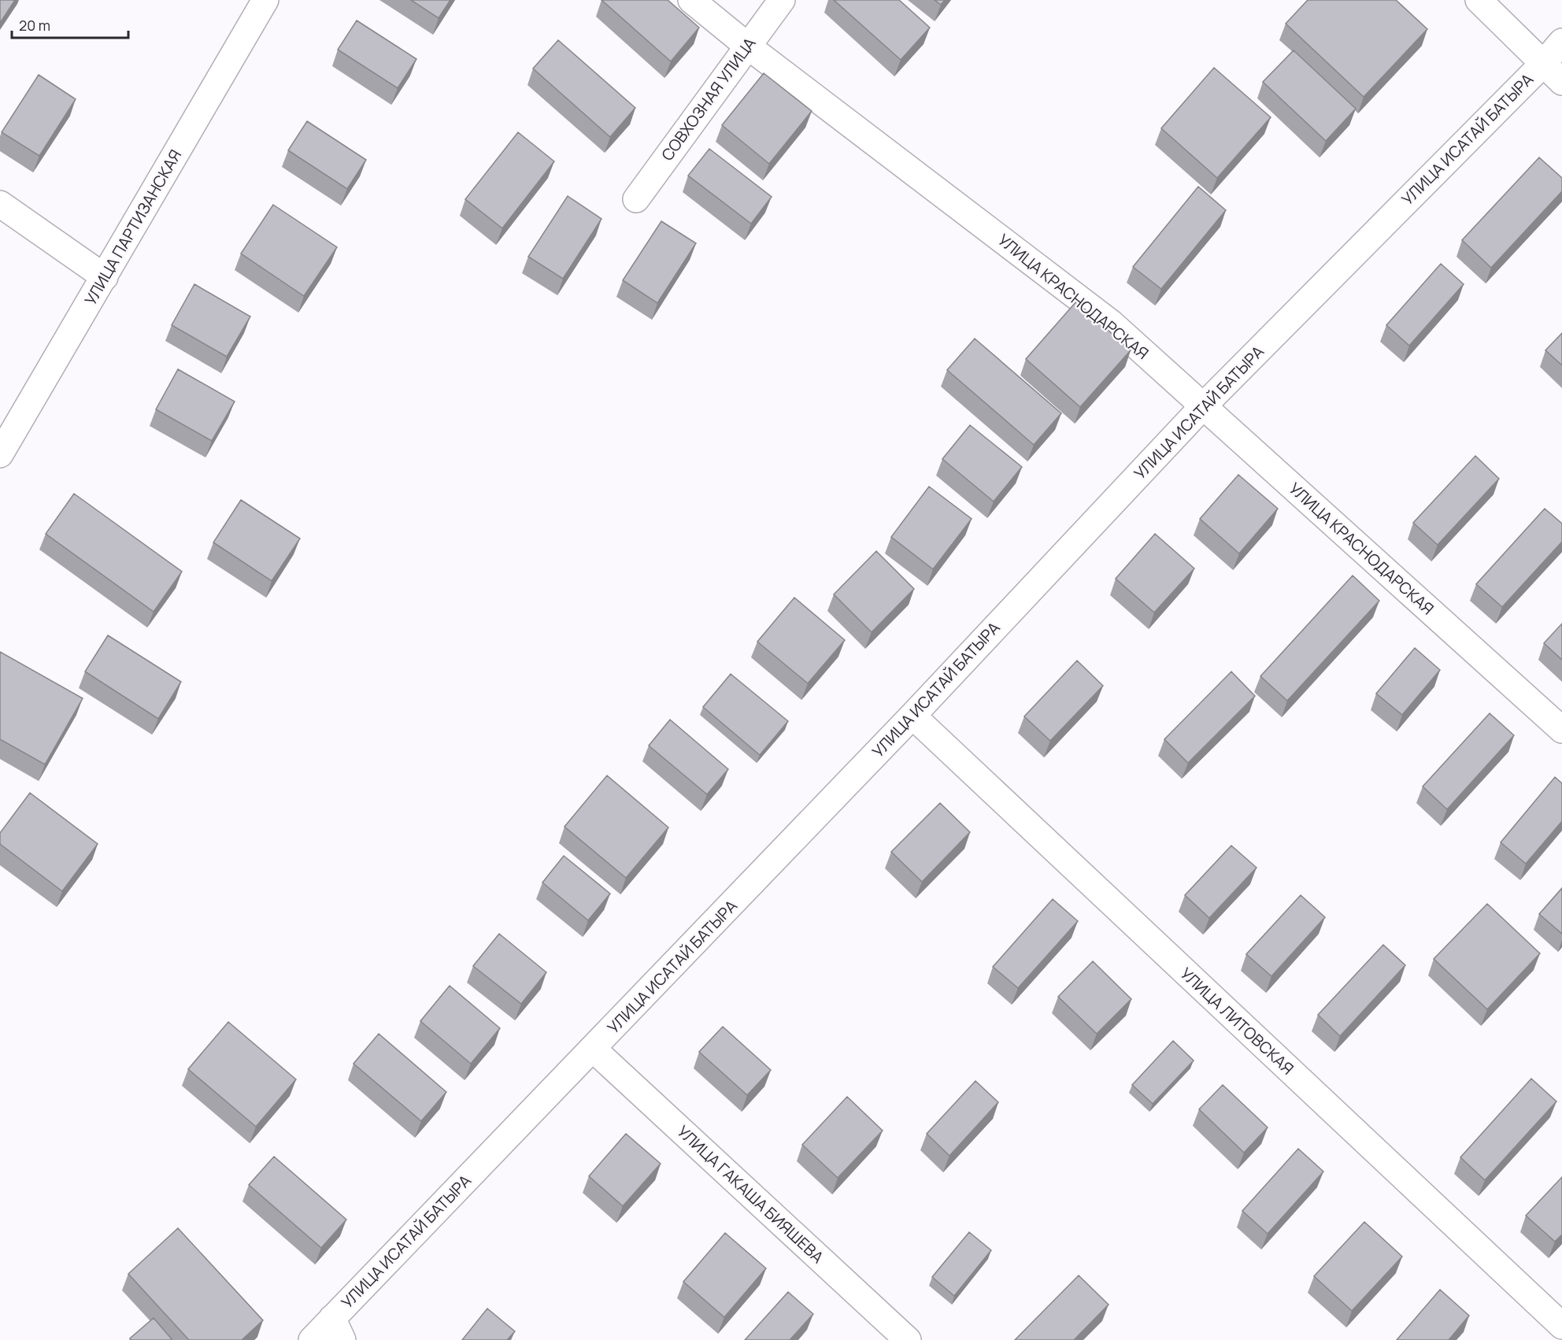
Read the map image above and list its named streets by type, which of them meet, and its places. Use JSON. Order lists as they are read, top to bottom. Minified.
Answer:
{"streets":{"street":["СОВХОЗНАЯ УЛИЦА","УЛИЦА ИСАТАЙ БАТЫРА","УЛИЦА ПАРТИЗАНСКАЯ","УЛИЦА КРАСНОДАРСКАЯ","УЛИЦА ЛИТОВСКАЯ","УЛИЦА ГАКАША БИЯШЕВА"]},"crossings":[["СОВХОЗНАЯ УЛИЦА","УЛИЦА КРАСНОДАРСКАЯ"],["УЛИЦА ИСАТАЙ БАТЫРА","УЛИЦА КРАСНОДАРСКАЯ"],["УЛИЦА ИСАТАЙ БАТЫРА","УЛИЦА ЛИТОВСКАЯ"],["УЛИЦА ИСАТАЙ БАТЫРА","УЛИЦА ГАКАША БИЯШЕВА"]],"scale_bar":"20 m"}
